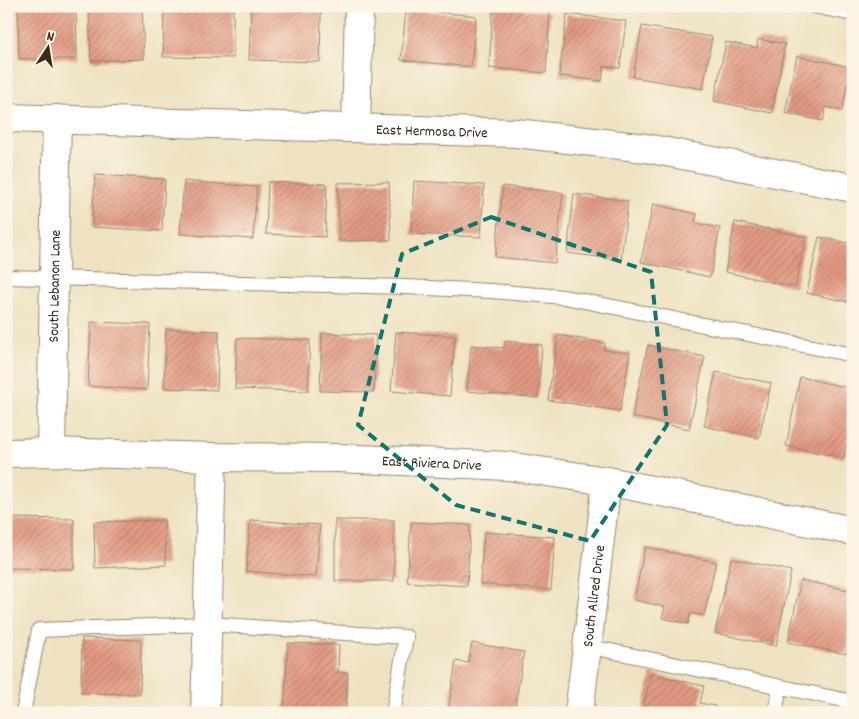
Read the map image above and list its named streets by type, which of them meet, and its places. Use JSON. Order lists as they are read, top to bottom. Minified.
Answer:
{"streets":{"street":["East Hermosa Drive","South Lebanon Lane","East Riviera Drive","South Allred Drive"]},"crossings":[["East Hermosa Drive","South Lebanon Lane"],["South Lebanon Lane","East Riviera Drive"],["East Riviera Drive","South Allred Drive"]],"north":"top"}
